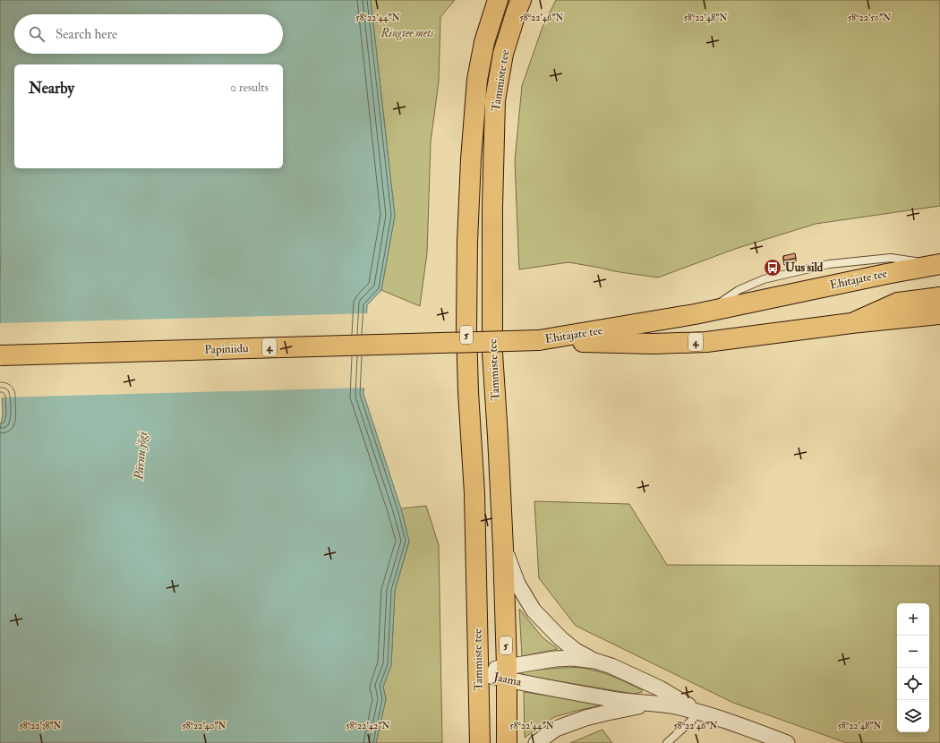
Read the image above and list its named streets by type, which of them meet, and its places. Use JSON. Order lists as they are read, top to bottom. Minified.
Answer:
{"streets":{"main road":["Tammiste tee","Ehitajate tee","5","4","Papiniidu"],"street":["Jaama"]},"crossings":[["Tammiste tee","Jaama"],["Ehitajate tee","Papiniidu"]],"water":["Pärnu jõgi"],"parks":["Ringtee mets"],"places":{"bus stop":["Uus sild"]},"page":{"search":"Search here","heading":["Nearby","0 results"],"map_buttons":["+","−"]},"coordinates":["58°22'44\"N","58°22'46\"N","58°22'48\"N","58°22'50\"N","58°22'38\"N","58°22'40\"N","58°22'42\"N"]}
